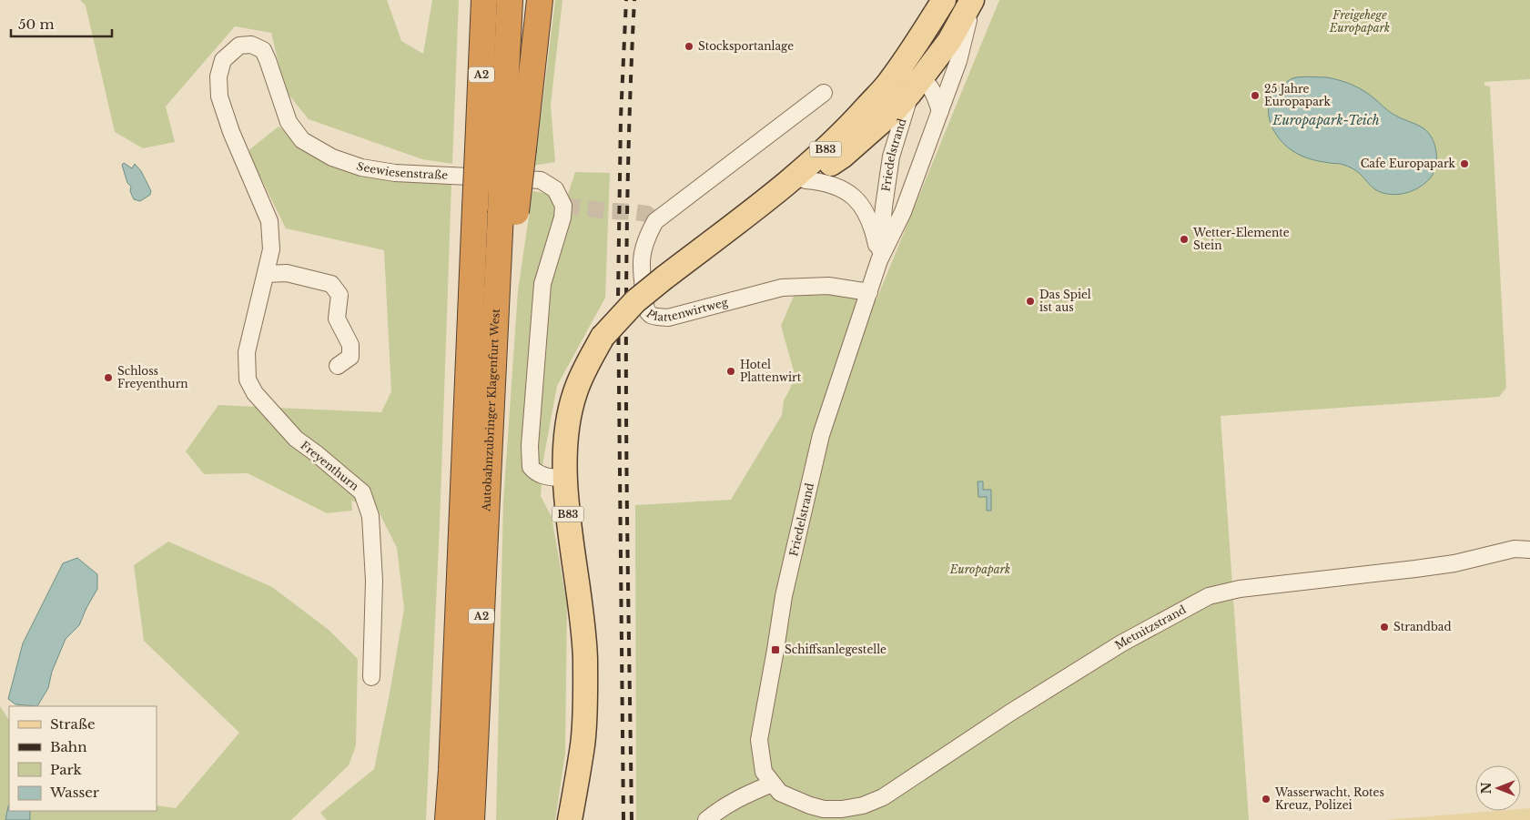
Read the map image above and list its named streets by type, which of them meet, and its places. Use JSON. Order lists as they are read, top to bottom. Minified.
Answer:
{"streets":{"highway":["A2","Autobahnzubringer Klagenfurt West"],"main road":["B83"],"street":["Friedelstrand","Seewiesenstraße","Plattenwirtweg","Freyenthurn","Metnitzstrand"]},"crossings":[["B83","Friedelstrand"],["B83","Seewiesenstraße"],["Friedelstrand","Plattenwirtweg"],["Friedelstrand","Metnitzstrand"],["Seewiesenstraße","Freyenthurn"]],"water":["Europapark-Teich"],"parks":["Freigehege Europapark","Europapark"],"places":{"other":["Stocksportanlage","25 Jahre Europapark","Cafe Europapark","Wetter-Elemente Stein","Das Spiel ist aus","Hotel Plattenwirt","Schloss Freyenthurn","Strandbad","Wasserwacht, Rotes Kreuz, Polizei"],"transit":["Schiffsanlegestelle"]},"legend":["Straße","Bahn","Park","Wasser"],"scale_bar":"50 m","north":"left"}
